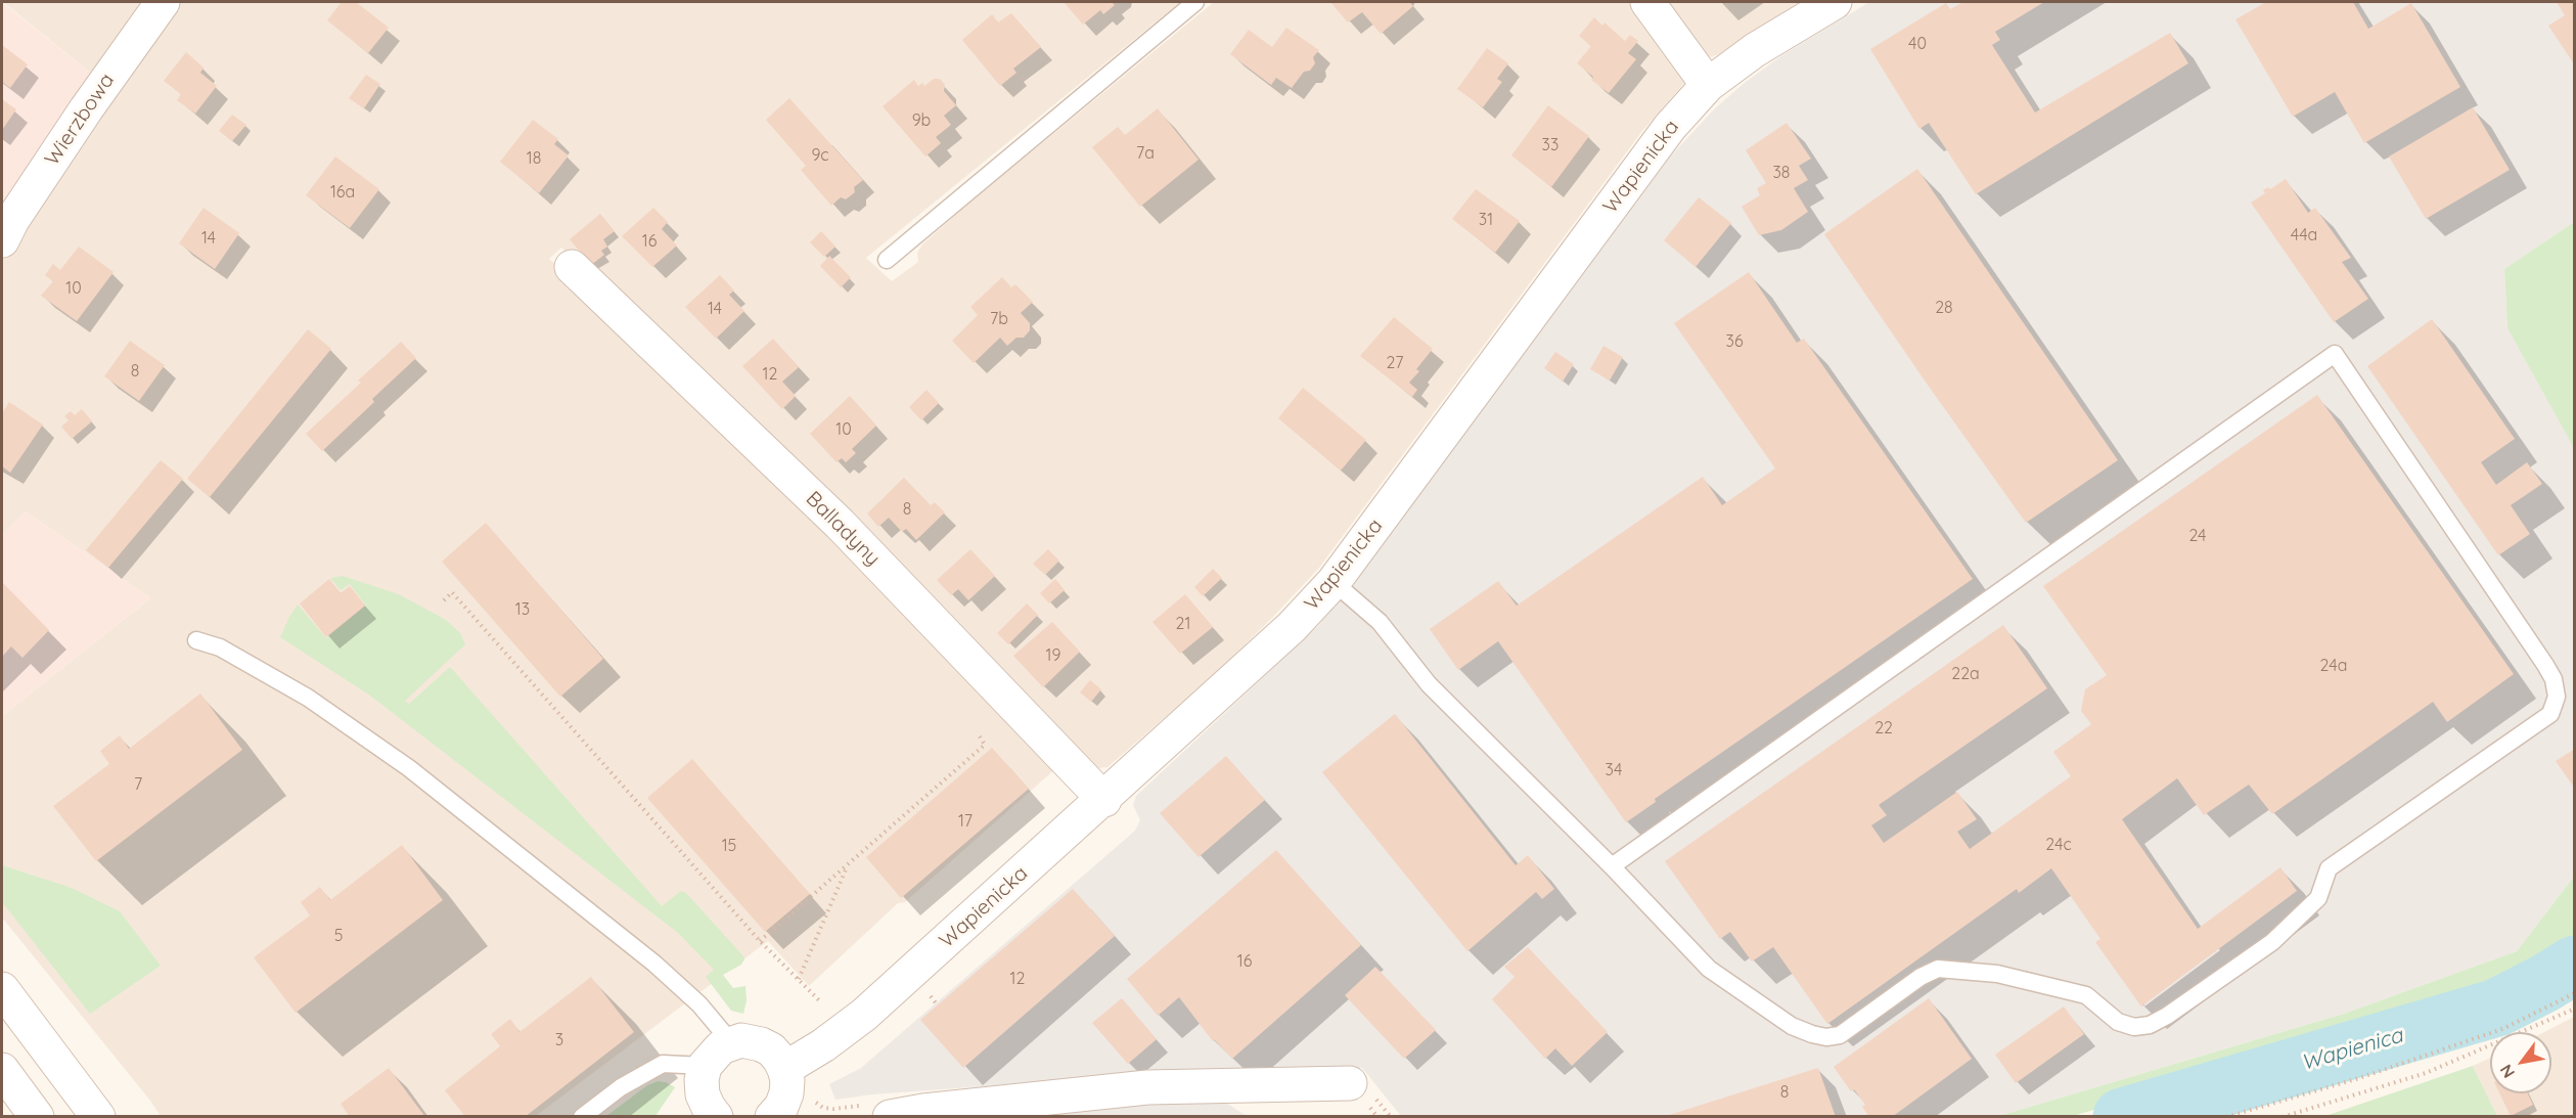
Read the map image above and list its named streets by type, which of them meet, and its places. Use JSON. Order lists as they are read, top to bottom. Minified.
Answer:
{"streets":{"street":["Wierzbowa","Wapienicka","Balladyny"]},"crossings":[["Wapienicka","Balladyny"]],"water":["Wapienica"],"house_numbers":["40","9b","33","7a","9c","18","38","16a","31","44a","14","16","10","28","14","7b","36","27","8","12","10","8","24","13","21","19","24a","22a","22","34","7","17","24c","15","5","16","12","3","8"],"north":"bottom left"}
